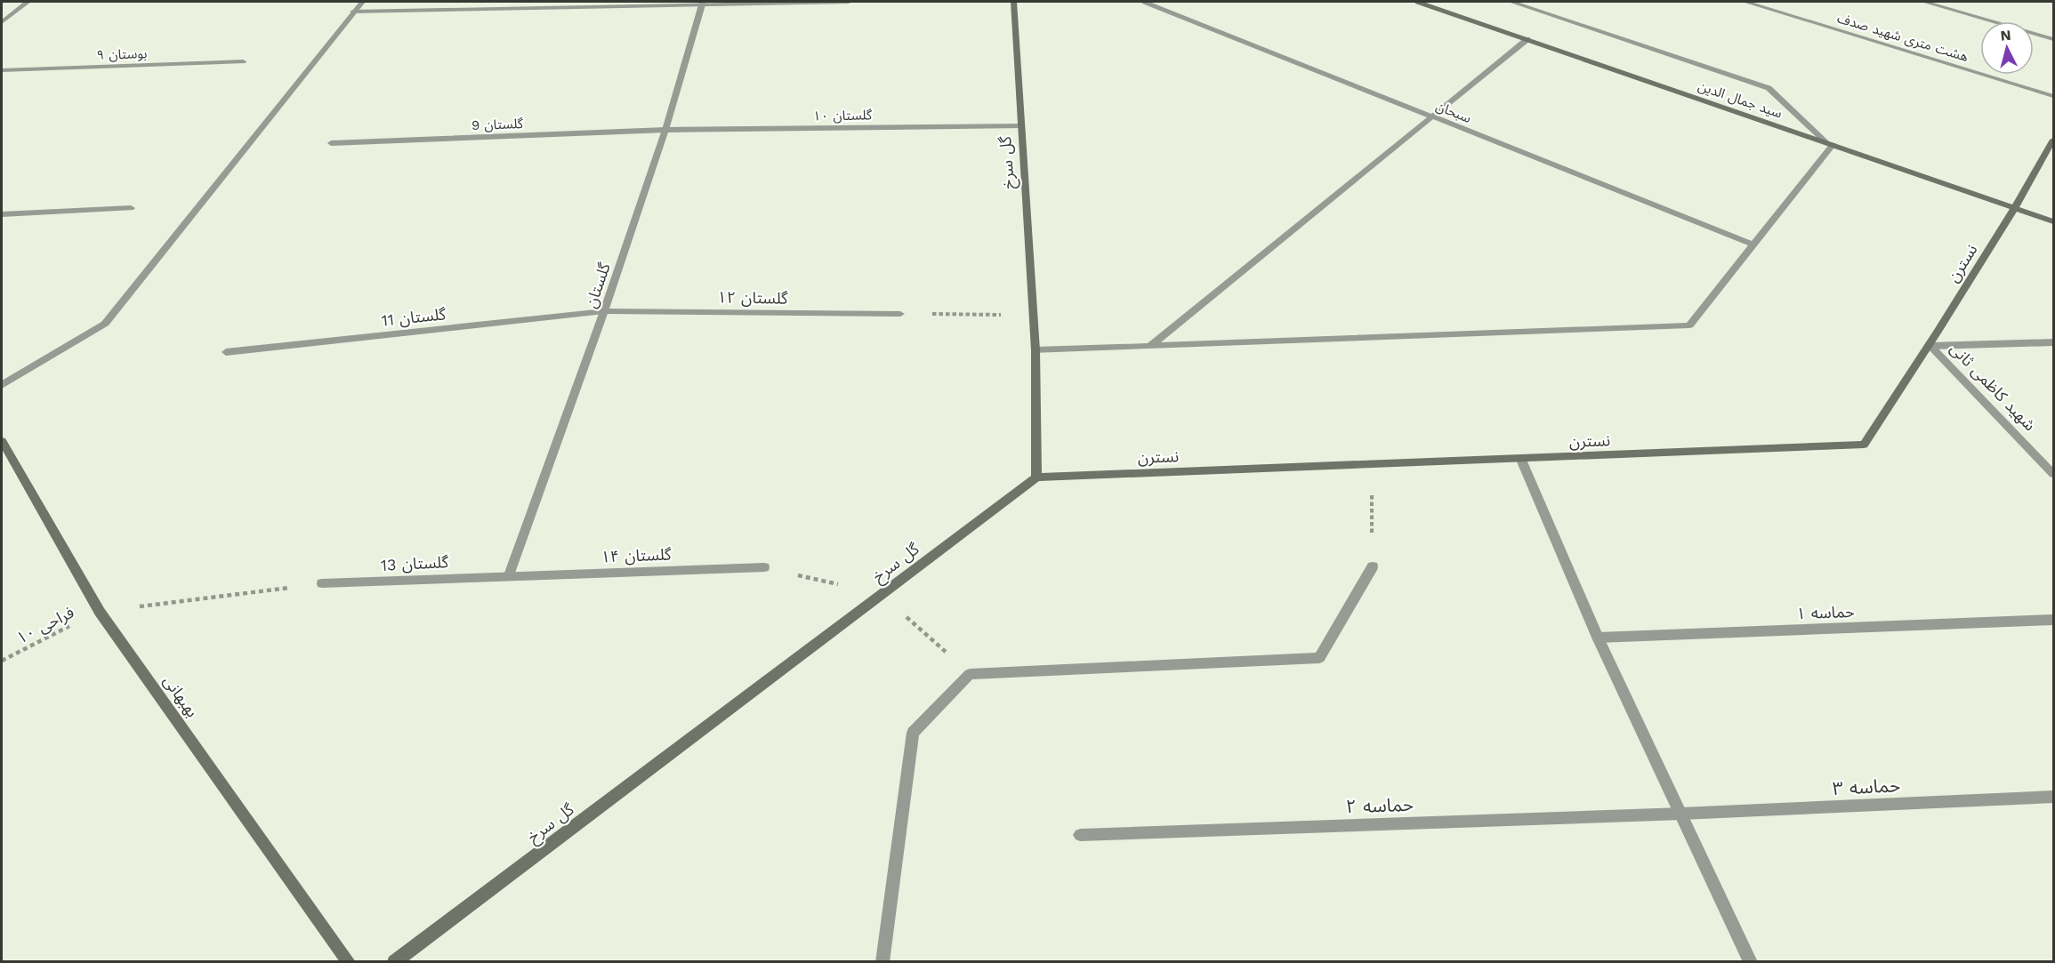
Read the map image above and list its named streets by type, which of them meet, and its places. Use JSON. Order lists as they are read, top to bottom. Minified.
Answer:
{"streets":{"street":["هشت متری شهید صدف","بوستان ۹","سید جمال الدین","سبحان","گلستان ۱۰","گلستان 9","گل سرخ","نسترن","گلستان","گلستان ۱۲","گلستان 11","شهید کاظمی ثانی","گلستان ۱۴","گلستان 13","حماسه ۱","بهبهانی","حماسه ۳","حماسه ۲"],"path":["فراحی ۱۰"]},"crossings":[["سید جمال الدین","نسترن"],["گلستان ۱۰","گلستان 9"],["گلستان ۱۰","گل سرخ"],["گلستان ۱۰","گلستان"],["گلستان 9","گلستان"],["گل سرخ","نسترن"],["نسترن","شهید کاظمی ثانی"],["گلستان","گلستان ۱۲"],["گلستان","گلستان 11"],["گلستان","گلستان ۱۴"],["گلستان","گلستان 13"],["گلستان ۱۲","گلستان 11"],["گلستان ۱۴","گلستان 13"],["گلستان 13","فراحی ۱۰"],["فراحی ۱۰","بهبهانی"],["حماسه ۳","حماسه ۲"]],"north":"top"}
